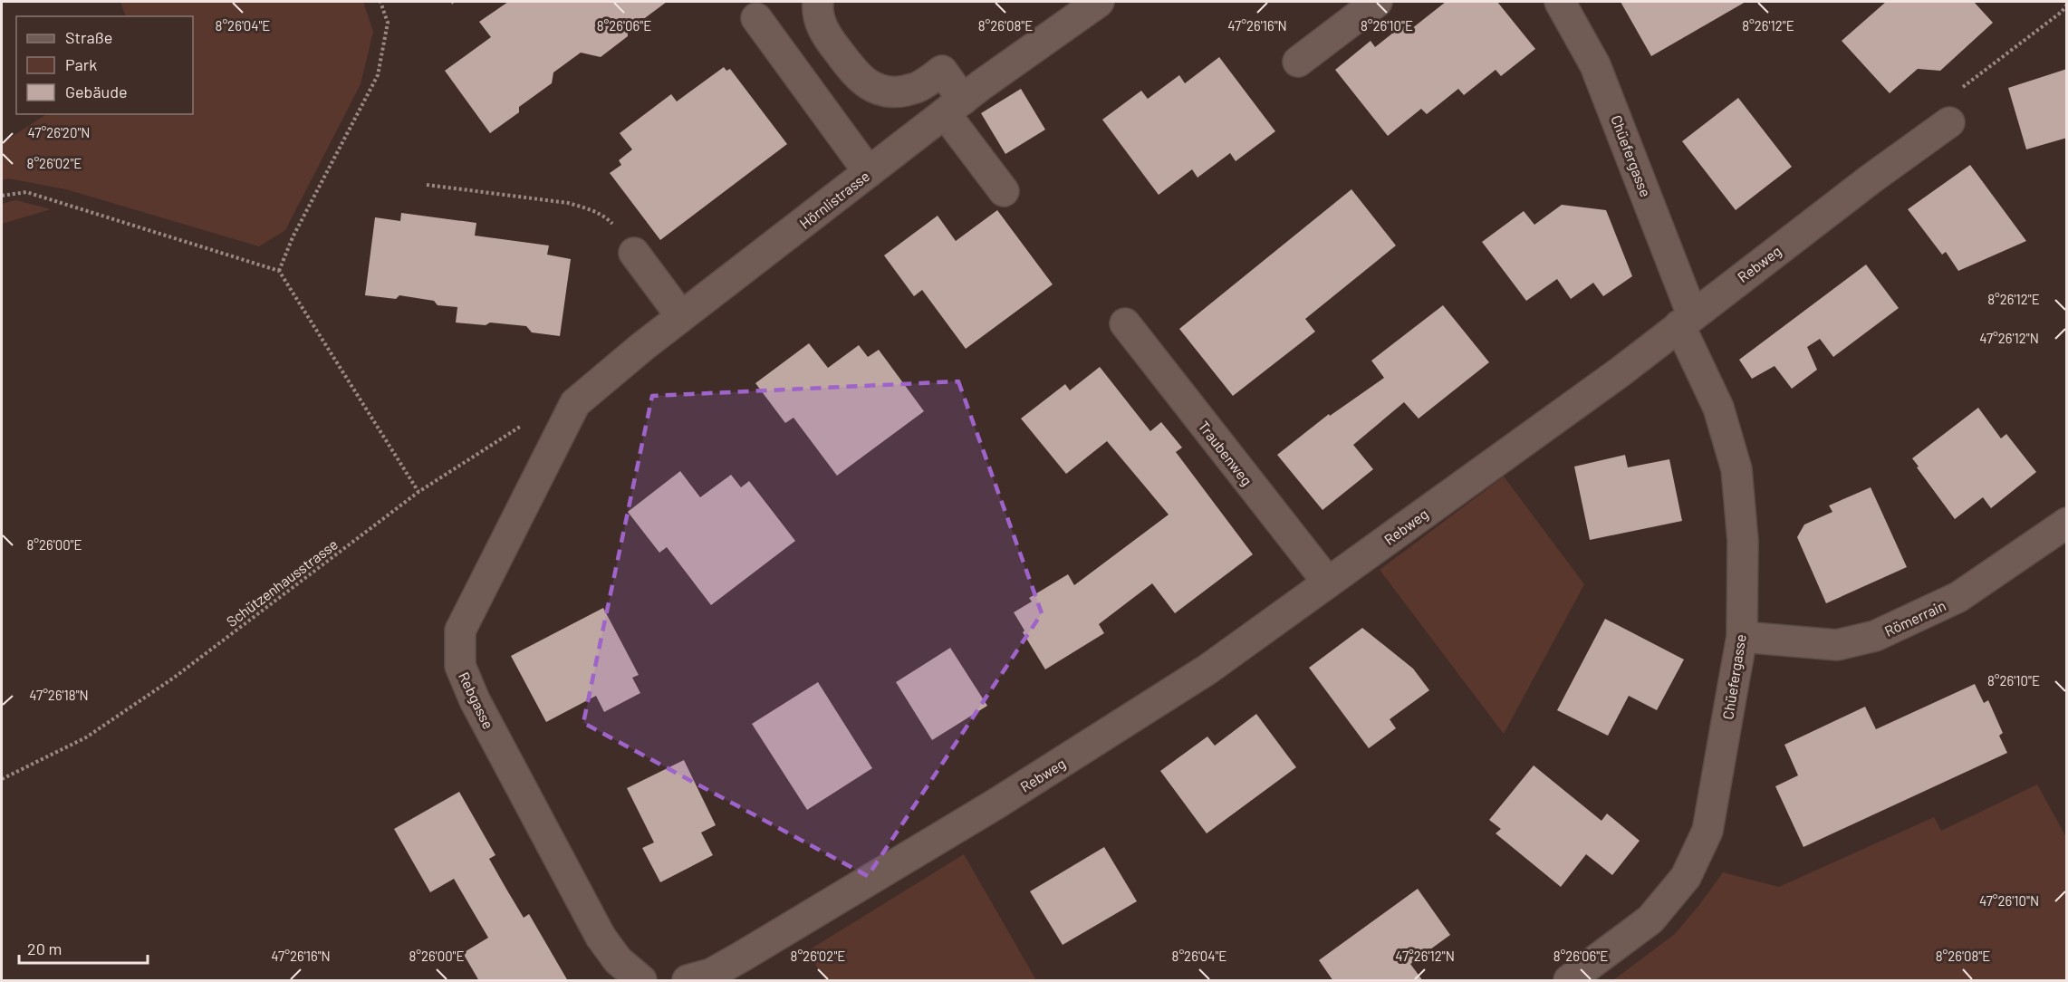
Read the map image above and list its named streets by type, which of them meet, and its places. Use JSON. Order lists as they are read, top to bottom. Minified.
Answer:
{"streets":{"street":["Chüefergasse","Hörnlistrasse","Rebweg","Traubenweg","Römerrain","Rebgasse"],"path":["Schützenhausstrasse"]},"crossings":[["Chüefergasse","Rebweg"],["Chüefergasse","Römerrain"],["Hörnlistrasse","Rebgasse"],["Rebweg","Traubenweg"]],"legend":["Straße","Park","Gebäude"],"scale_bar":"20 m","coordinates":["8°26'06\"E","8°26'04\"E","8°26'08\"E","47°26'16\"N","8°26'10\"E","8°26'12\"E","47°26'20\"N","8°26'02\"E","47°26'12\"N","8°26'00\"E","47°26'18\"N","47°26'10\"N"]}
